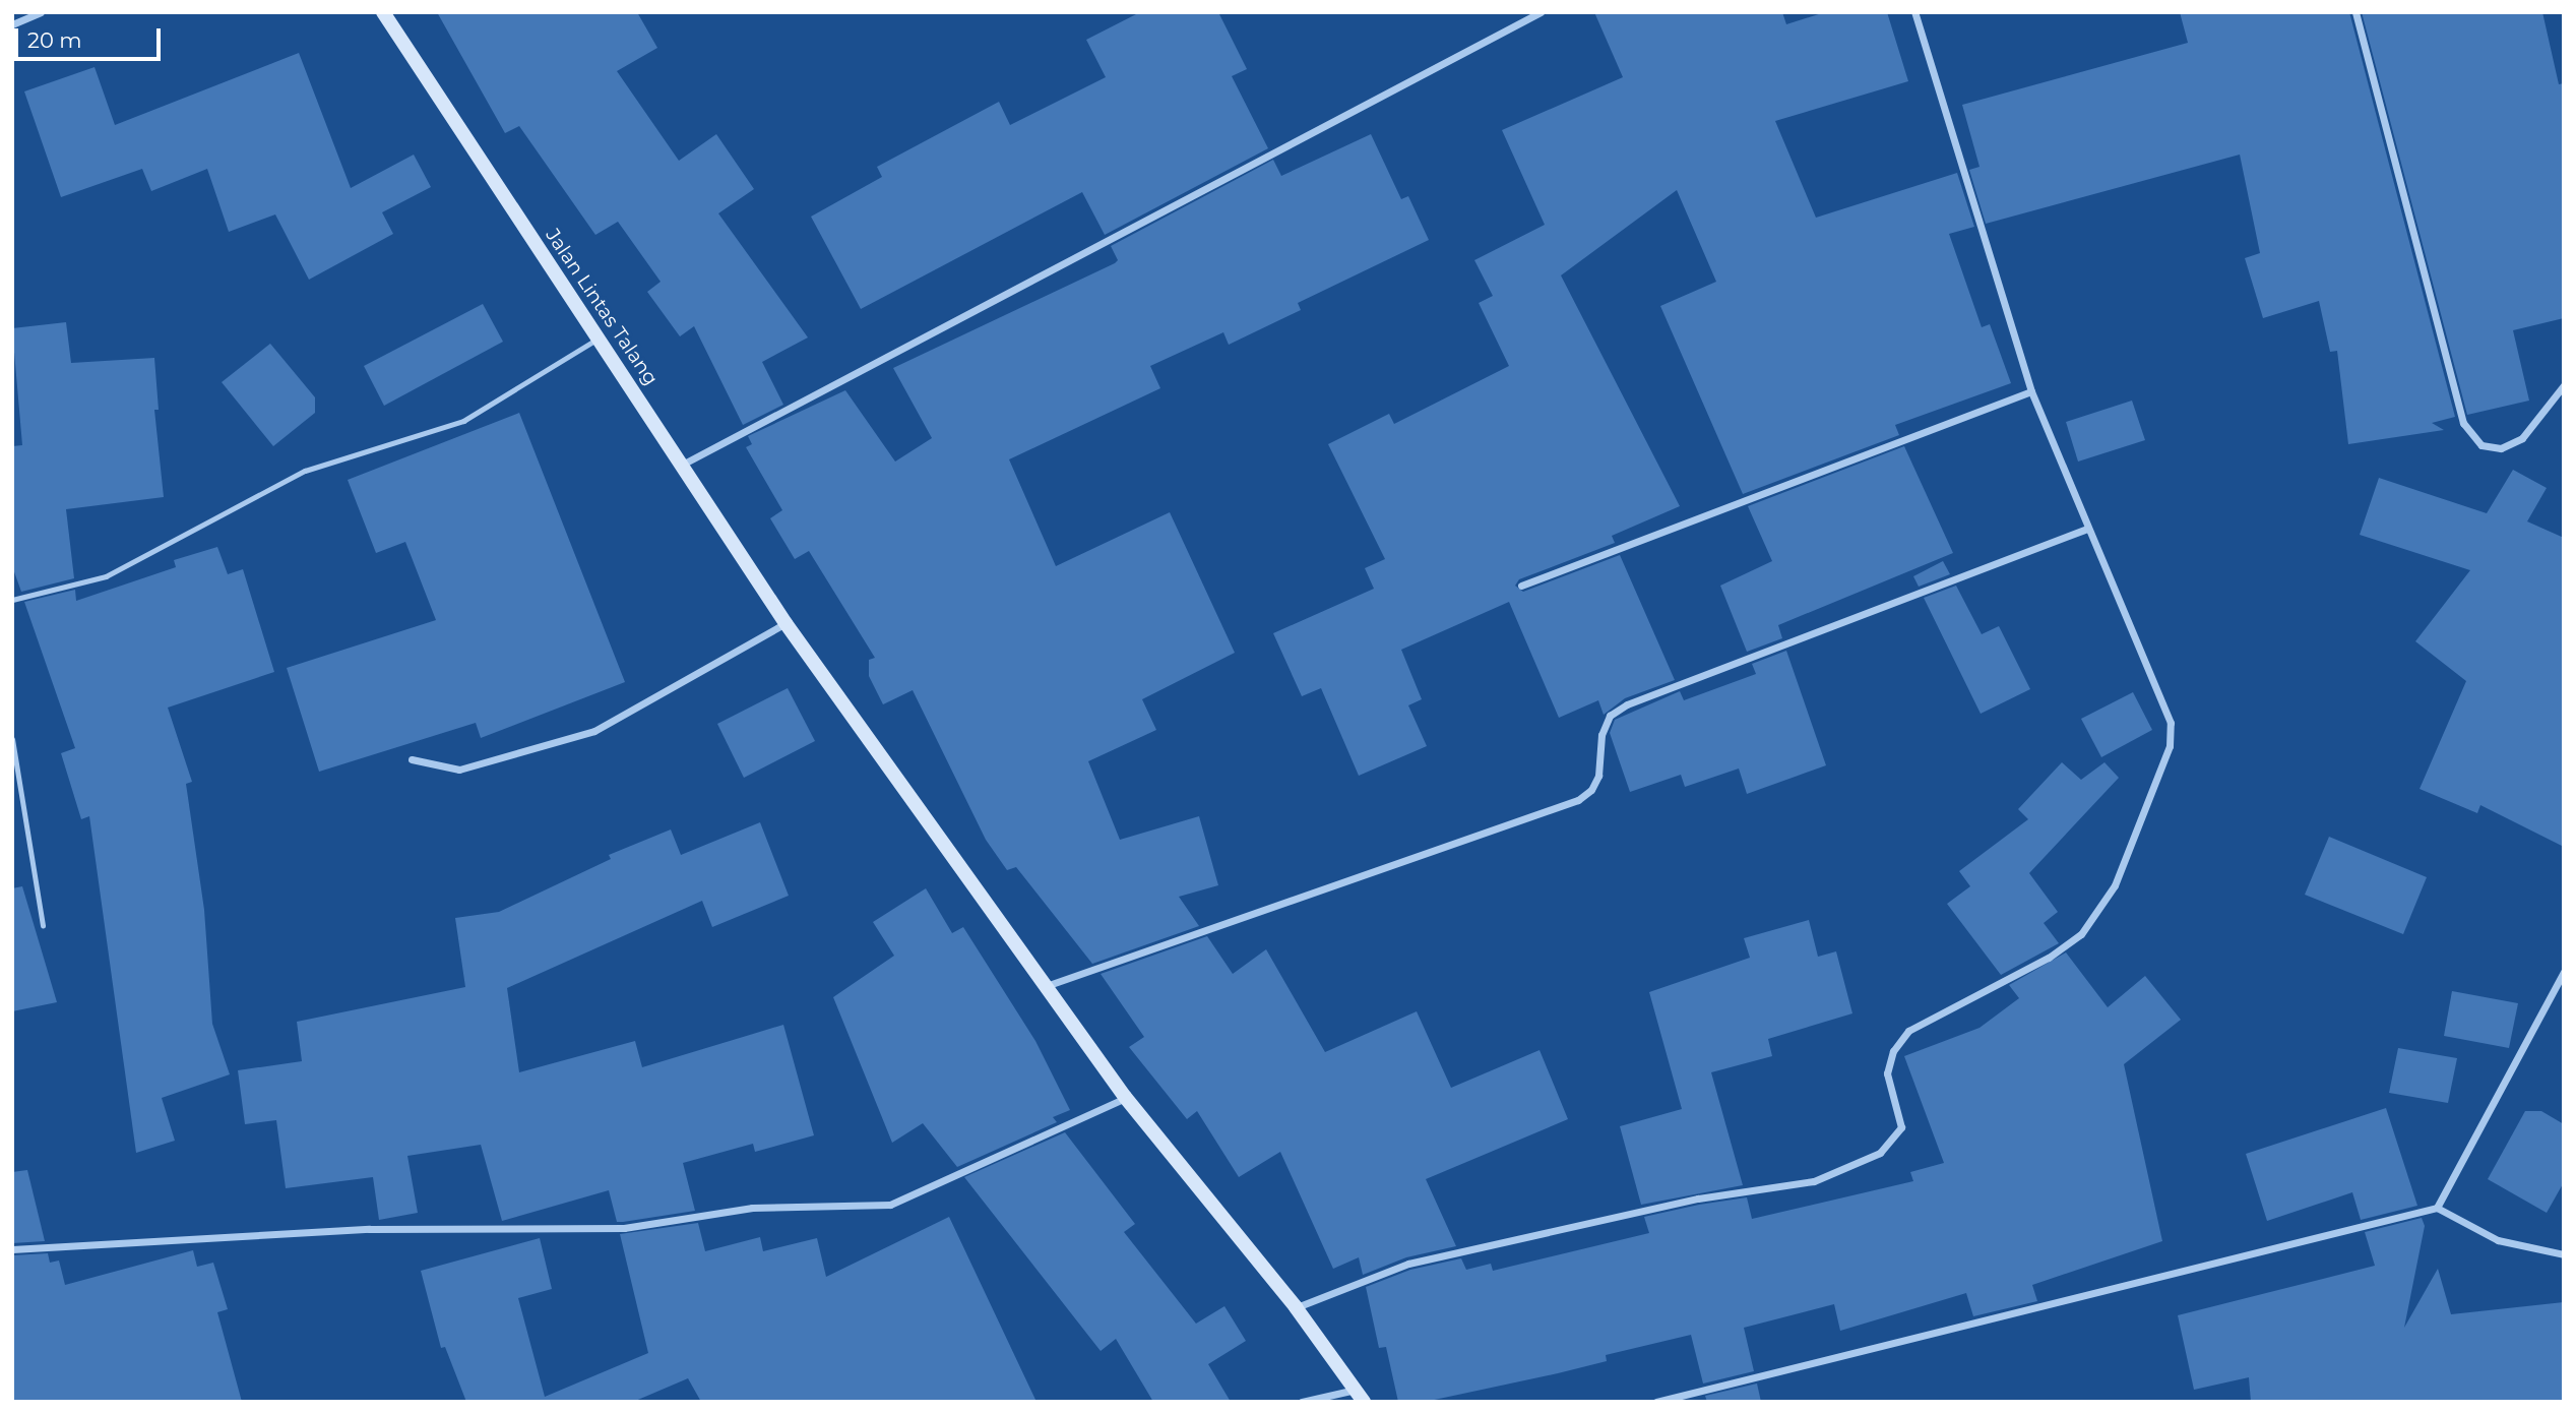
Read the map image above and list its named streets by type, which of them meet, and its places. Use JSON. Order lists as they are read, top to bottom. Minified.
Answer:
{"streets":{"street":["Jalan Lintas Talang"]},"scale_bar":"20 m"}
